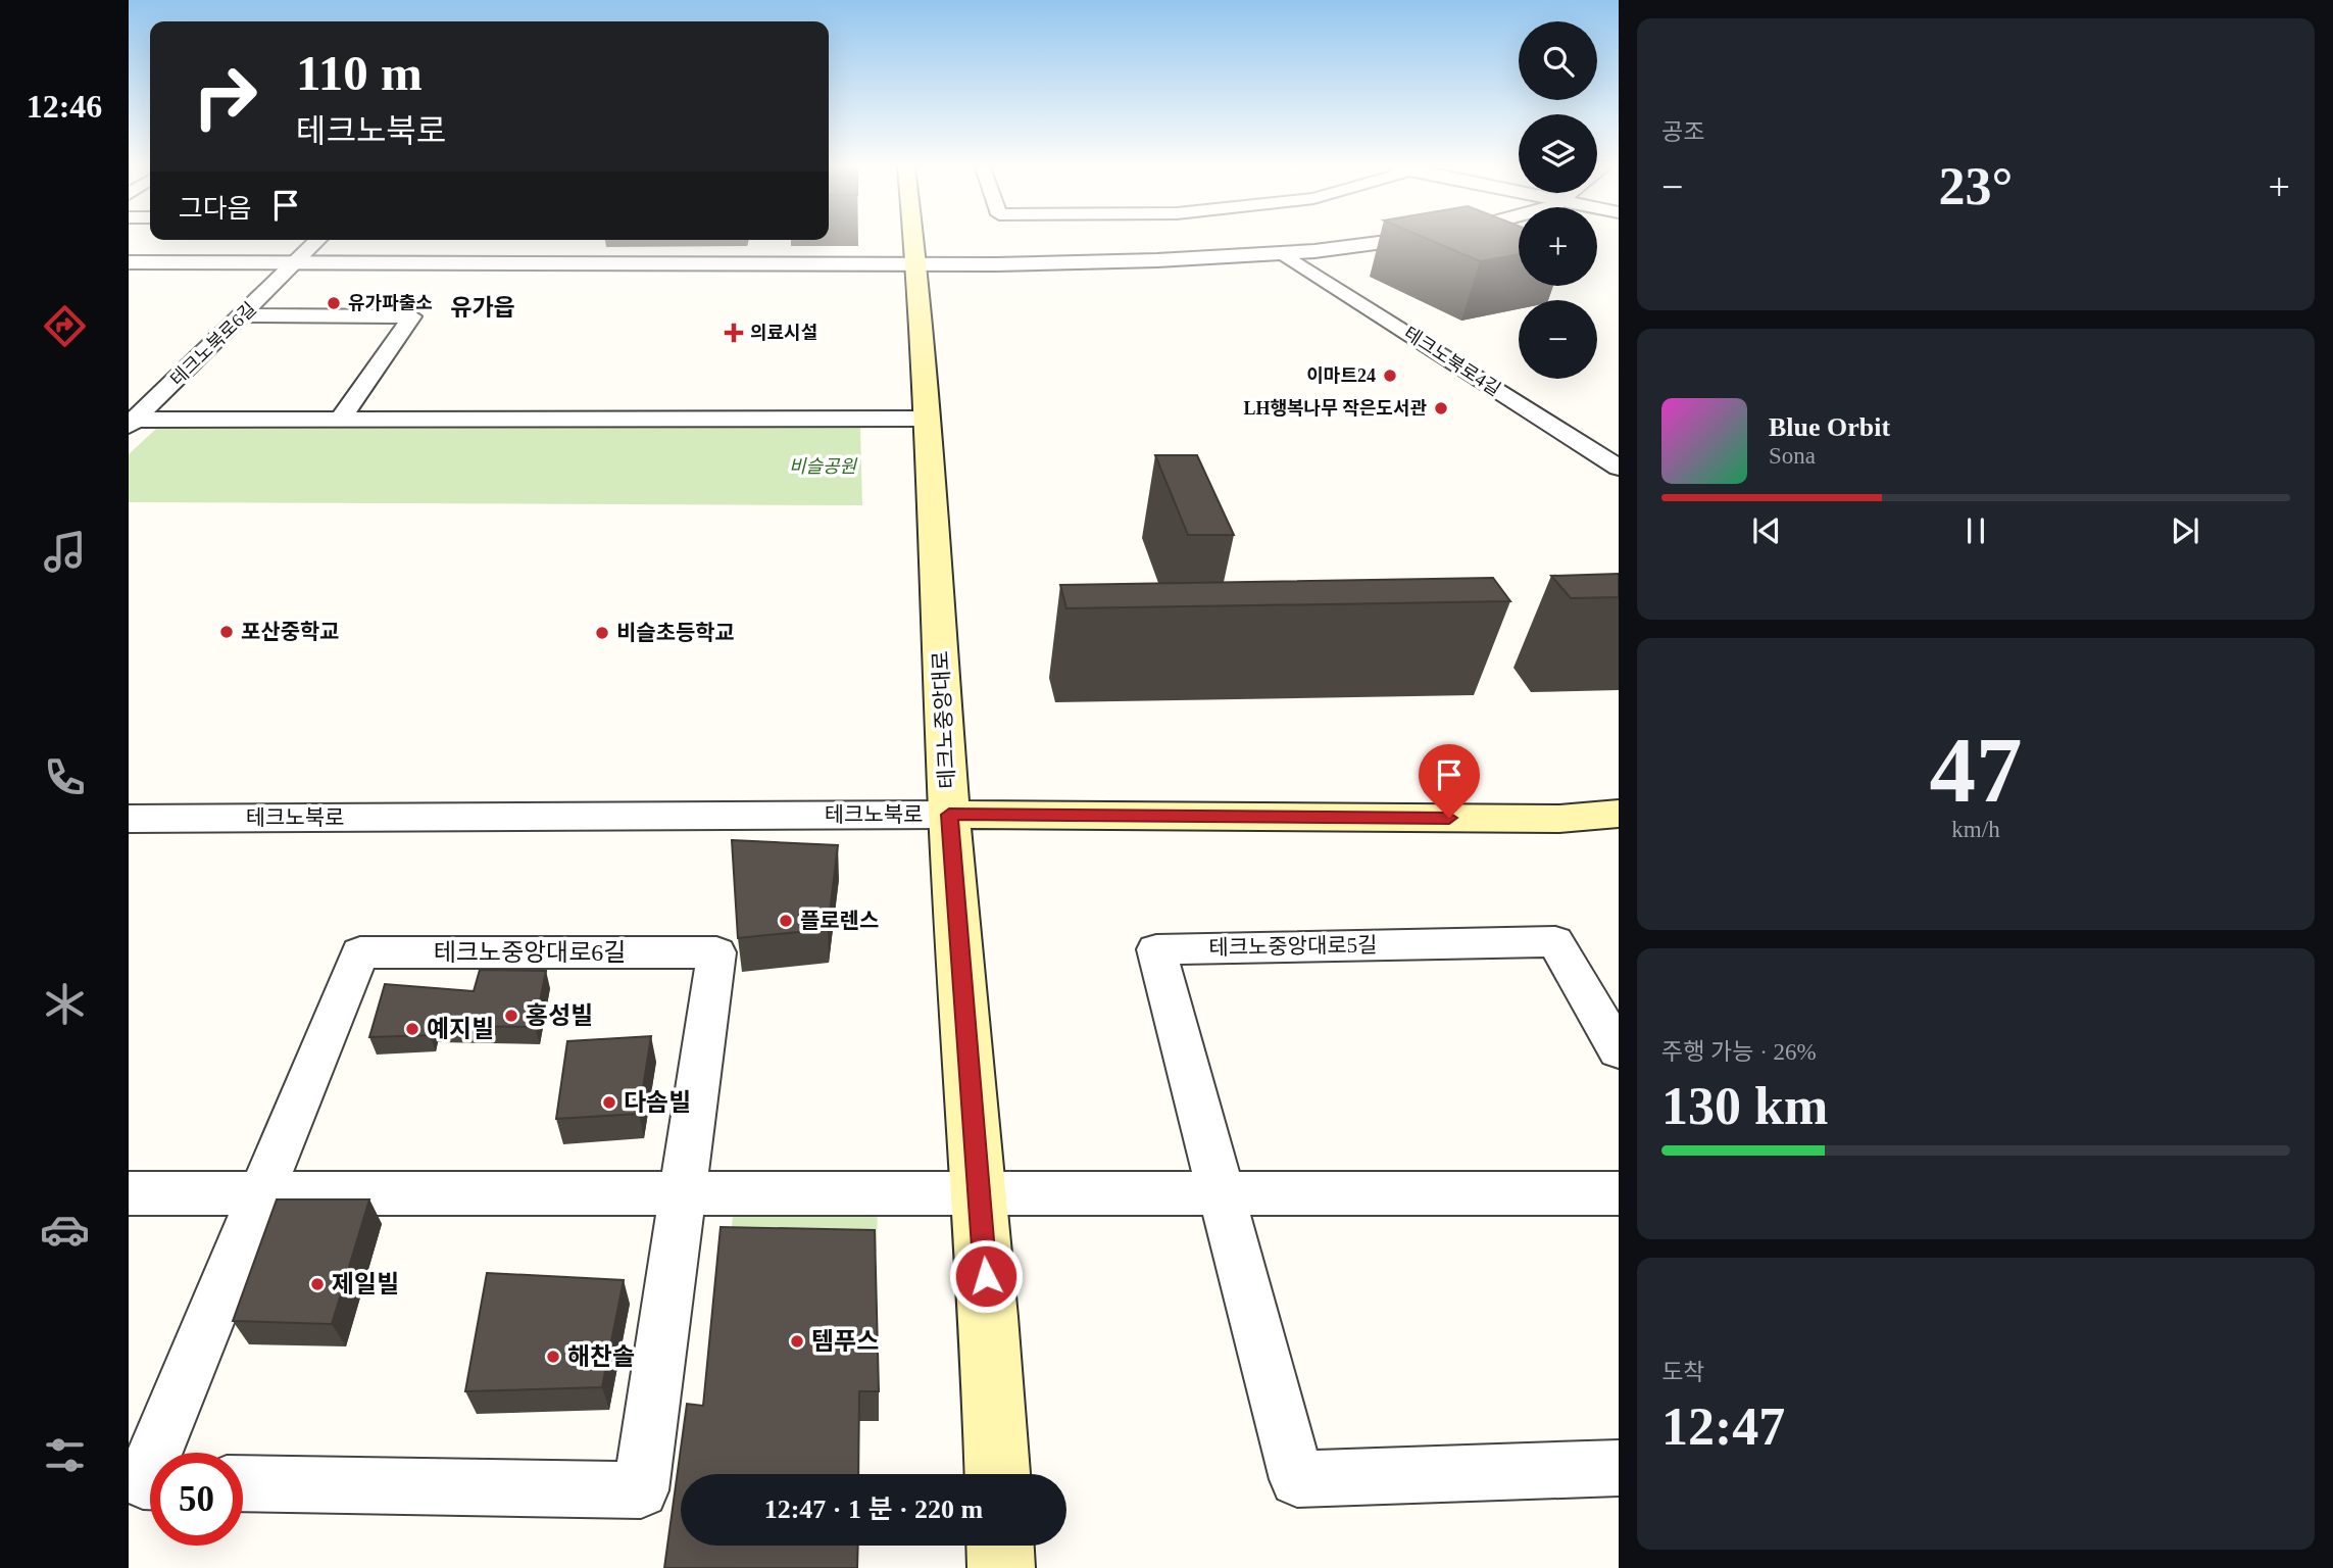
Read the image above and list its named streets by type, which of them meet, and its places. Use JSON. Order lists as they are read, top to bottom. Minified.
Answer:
{"streets":{"main road":["테크노중앙대로","테크노북로"],"street":["테크노북로6길","테크노북로4길","테크노중앙대로5길","테크노중앙대로6길"]},"crossings":[["테크노중앙대로","테크노북로"]],"districts":["유가읍"],"parks":["비슬공원"],"places":{"other":["유가파출소","이마트24","LH행복나무 작은도서관","포산중학교","비슬초등학교","플로렌스","홍성빌","예지빌","다솜빌","제일빌","템푸스","해찬솔"],"health":["의료시설"]},"page":{"tabs":"12:46","tile":["공조",["47","km/h"],["주행 가능 · 26%","130 km"],["도착","12:47"]],"map_buttons":["+","−"],"turn":["110 m","테크노북로"],"heat":["−","23°","+"],"then":"그다음","song":["Blue Orbit","Sona"],"limit":"50","trip":"12:47 · 1 분 · 220 m"}}
